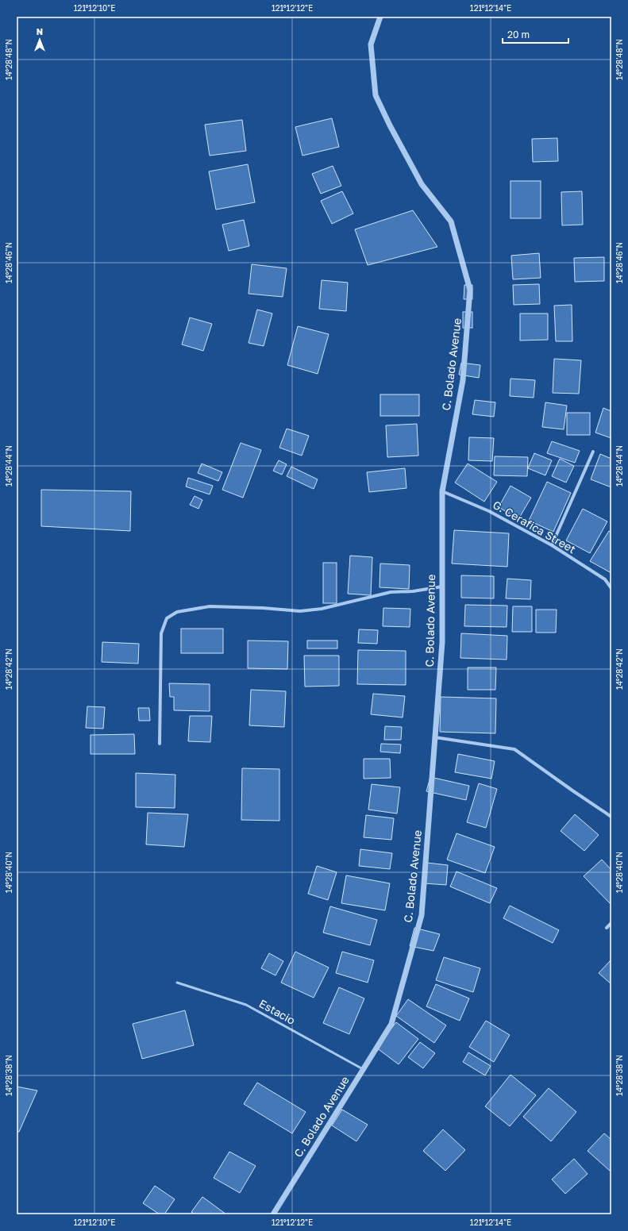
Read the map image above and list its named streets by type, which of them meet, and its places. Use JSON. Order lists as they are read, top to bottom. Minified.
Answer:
{"streets":{"street":["C. Bolado Avenue","G. Cerafica Street"],"lane":["Estacio"]},"crossings":[["C. Bolado Avenue","G. Cerafica Street"],["C. Bolado Avenue","Estacio"]],"scale_bar":"20 m","north":"top","coordinates":["121°12'10\"E","121°12'12\"E","121°12'14\"E","14°28'48\"N","14°28'46\"N","14°28'44\"N","14°28'42\"N","14°28'40\"N","14°28'38\"N"]}
